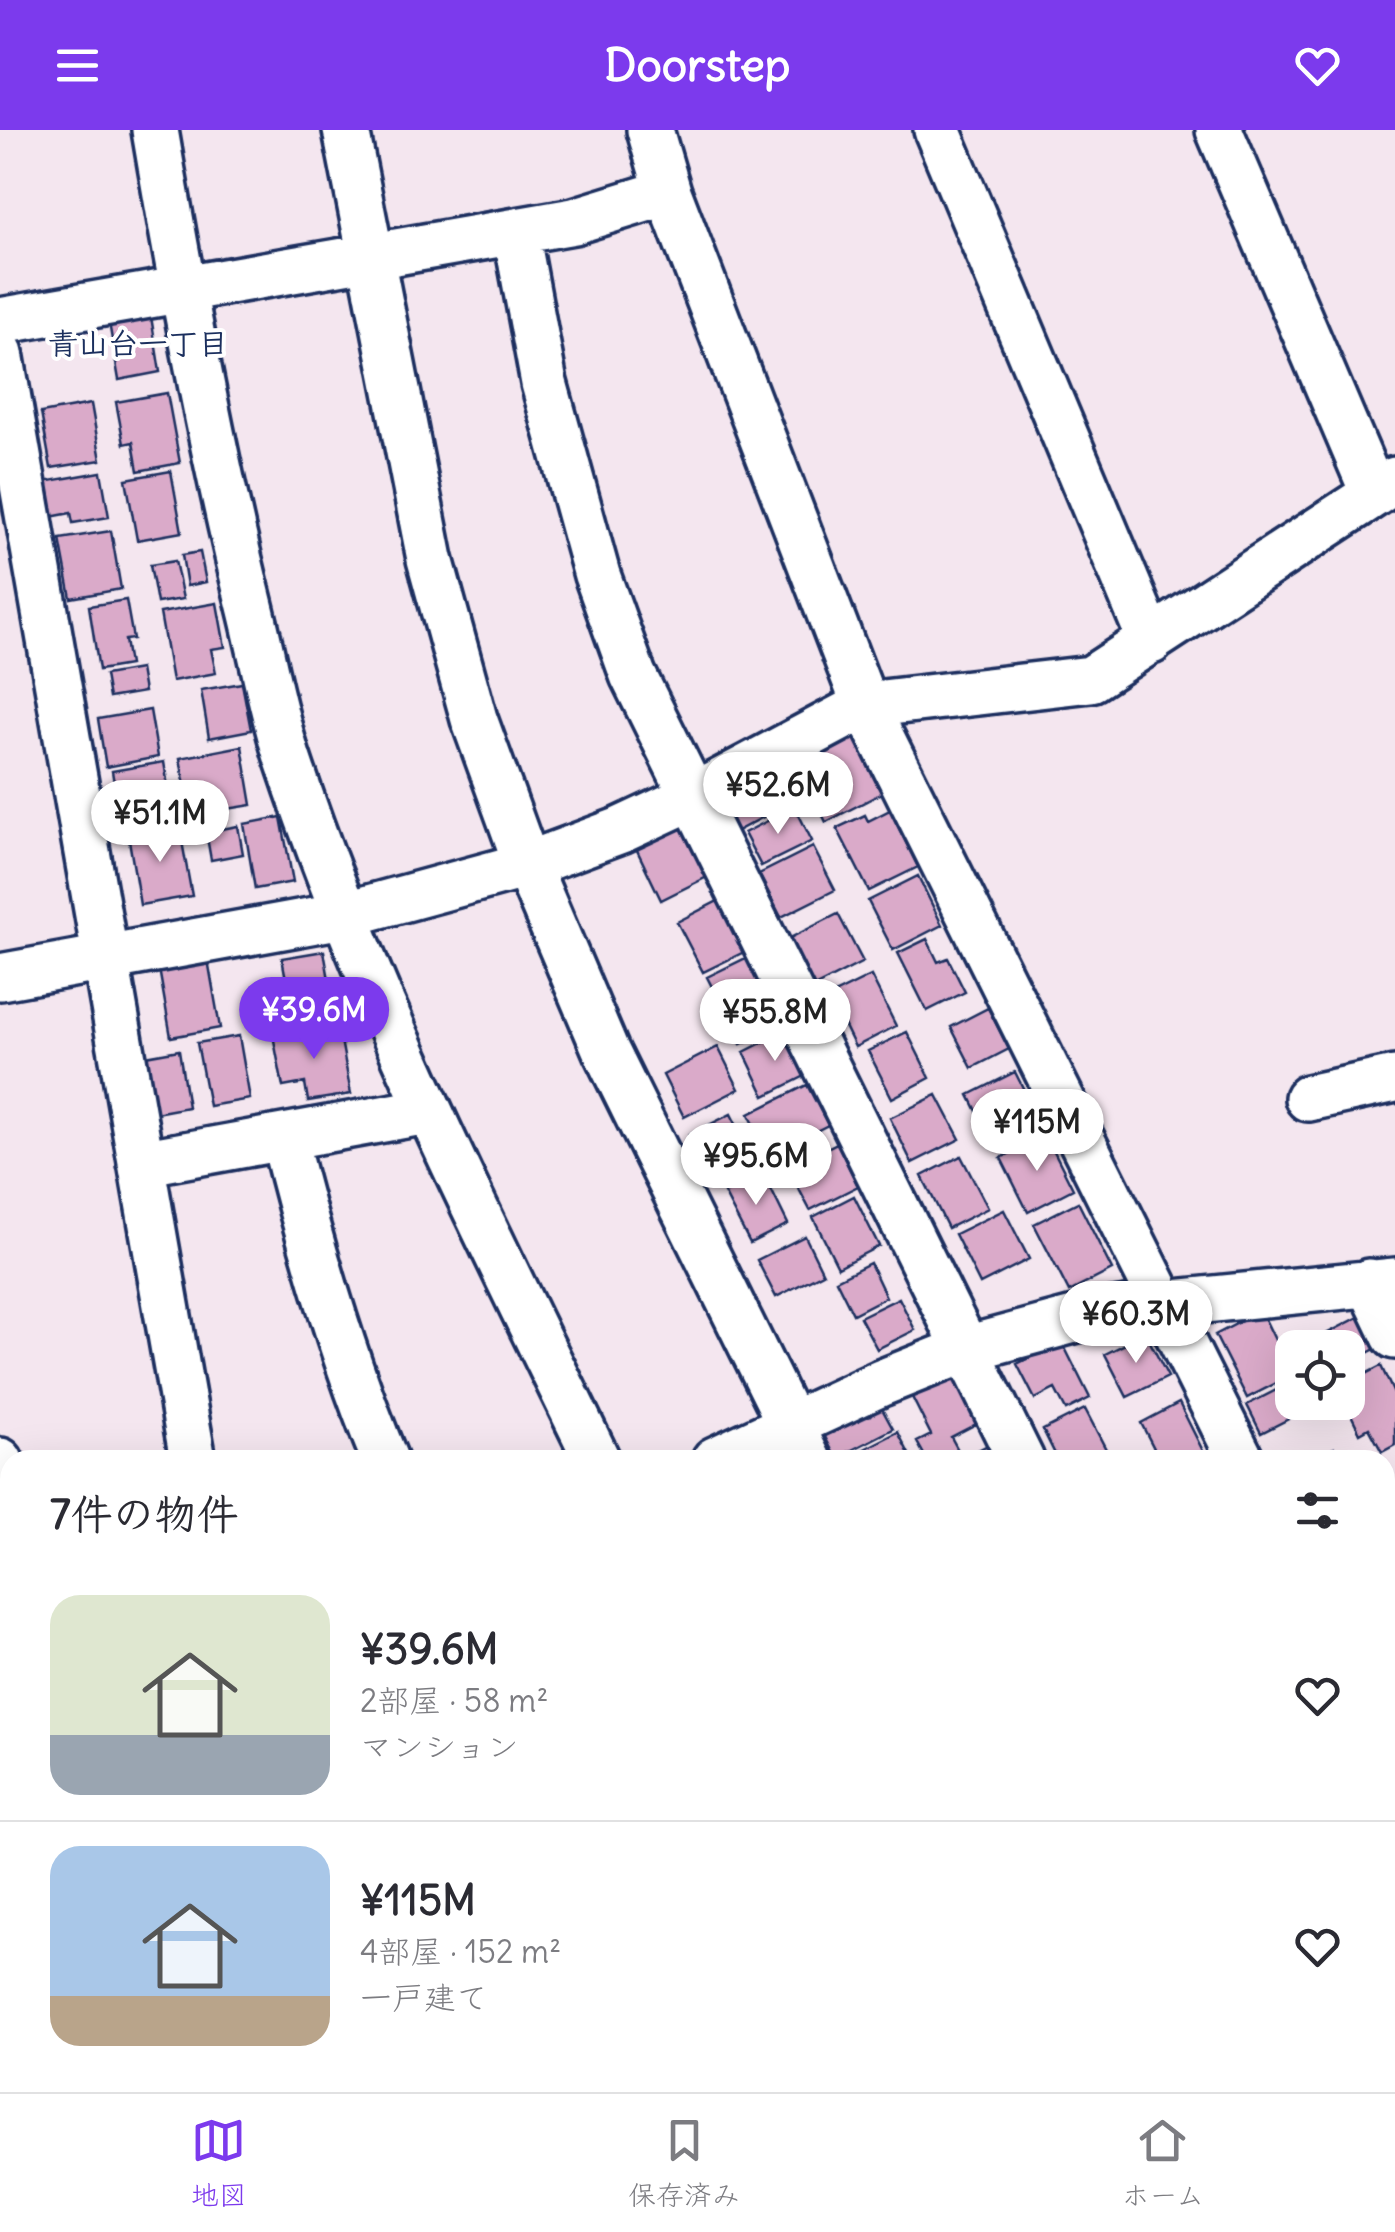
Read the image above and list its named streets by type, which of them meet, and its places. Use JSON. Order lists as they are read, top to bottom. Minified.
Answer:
{"districts":["青山台一丁目"],"page":{"header":"Doorstep","price":["¥52.6M","¥51.1M","¥39.6M","¥55.8M","¥115M","¥95.6M","¥60.3M"],"heading":"7件の物件","list":[{"name":"¥39.6M","note":"2部屋 · 58 m² · マンション"},{"name":"¥115M","note":"4部屋 · 152 m² · 一戸建て"}],"tabs":["地図","保存済み","ホーム"]}}
